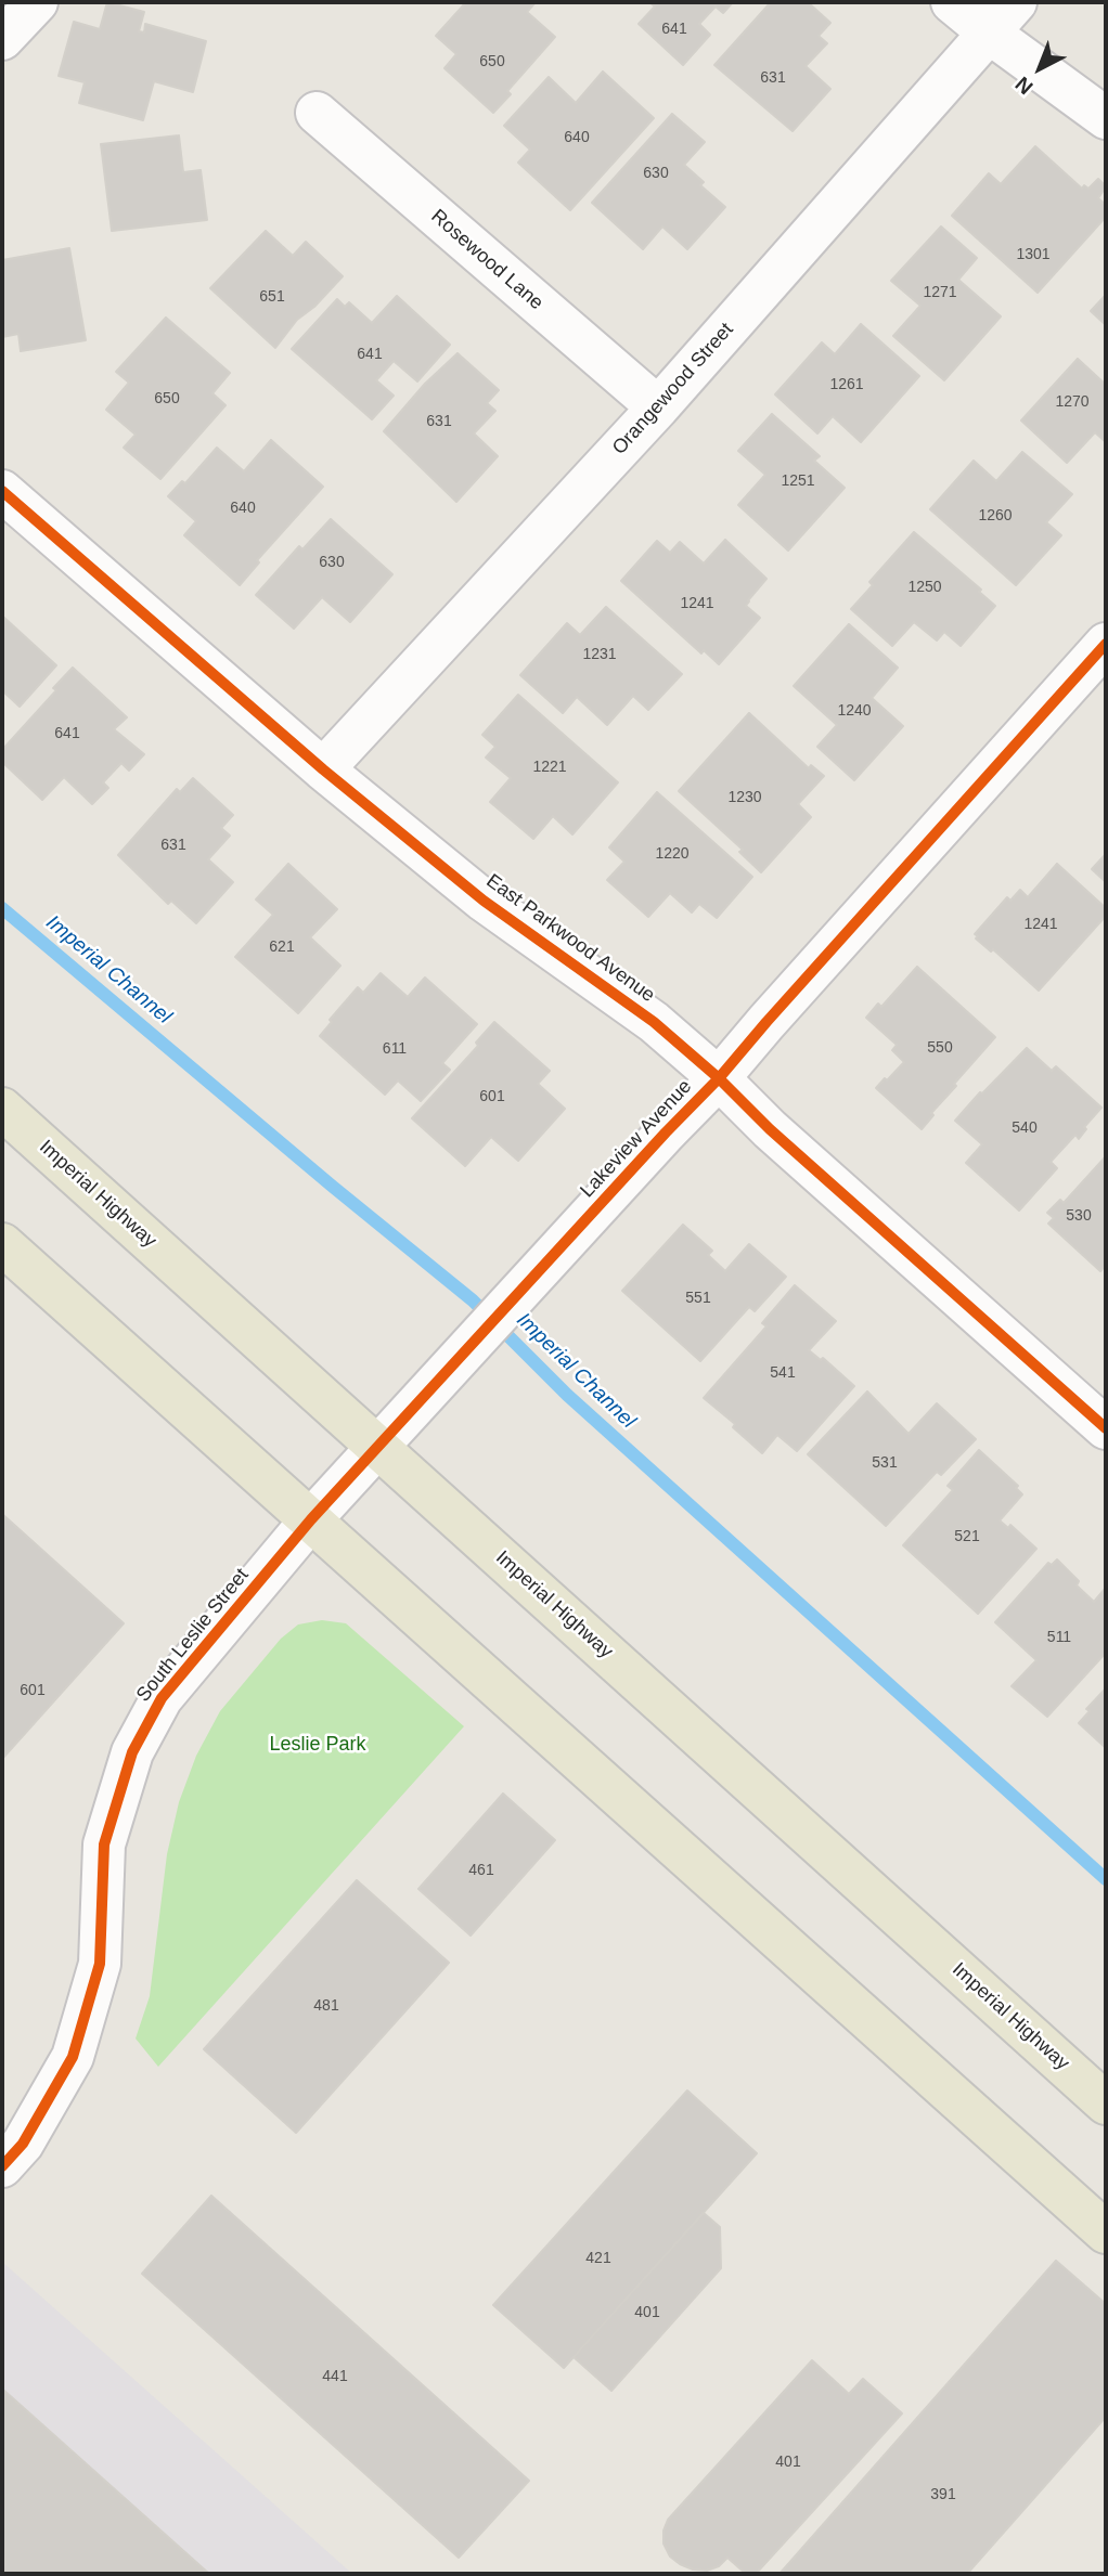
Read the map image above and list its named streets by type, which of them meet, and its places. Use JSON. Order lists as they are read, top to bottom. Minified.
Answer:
{"streets":{"main road":["Imperial Highway"],"street":["Rosewood Lane","Orangewood Street","East Parkwood Avenue","Lakeview Avenue","South Leslie Street"]},"crossings":[["Rosewood Lane","Orangewood Street"],["Orangewood Street","East Parkwood Avenue"],["East Parkwood Avenue","Lakeview Avenue"],["Lakeview Avenue","Imperial Highway"],["Lakeview Avenue","South Leslie Street"]],"water":["Imperial Channel"],"parks":["Leslie Park"],"house_numbers":["641","650","631","640","630","1301","1271","651","641","1261","650","1270","631","1251","640","1260","630","1250","1241","1231","1240","641","1221","1230","631","1220","1241","621","550","611","601","540","530","551","541","531","521","511","601","461","481","421","401","441","401","391"],"north":"bottom left"}
